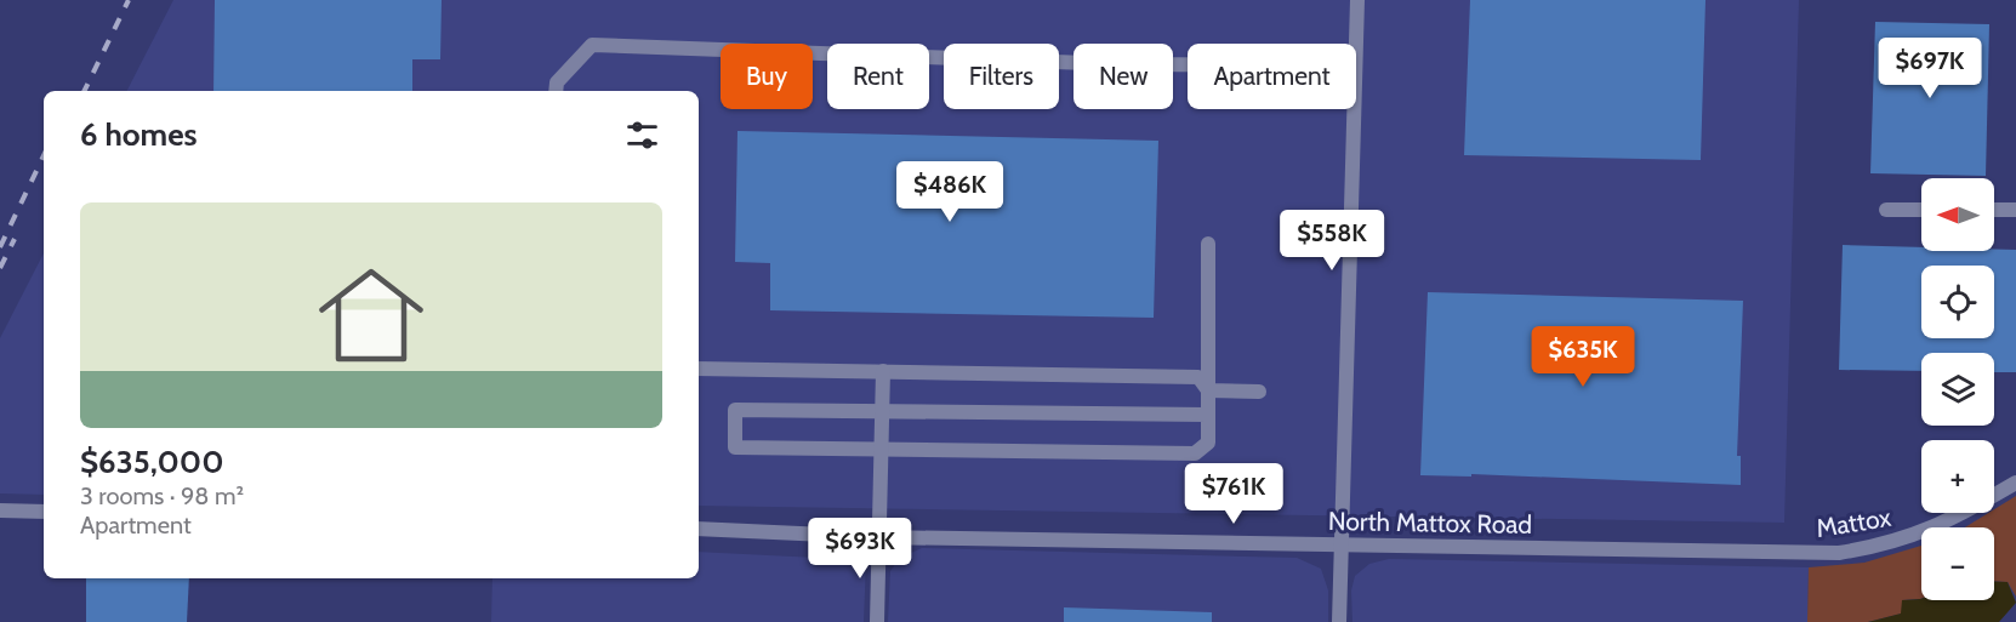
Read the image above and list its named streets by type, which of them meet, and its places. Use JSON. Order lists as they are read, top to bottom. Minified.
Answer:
{"streets":{"street":["North Mattox Road","Mattox"]},"crossings":[["North Mattox Road","Mattox"]],"north":"left","page":{"price":["$697K","$486K","$558K","$635K","$761K","$693K"],"chip":["Buy","Rent","Filters","New","Apartment"],"heading":"6 homes","map_buttons":["+","−"],"list":[{"name":"$635,000","note":"3 rooms · 98 m² · Apartment"}]}}
